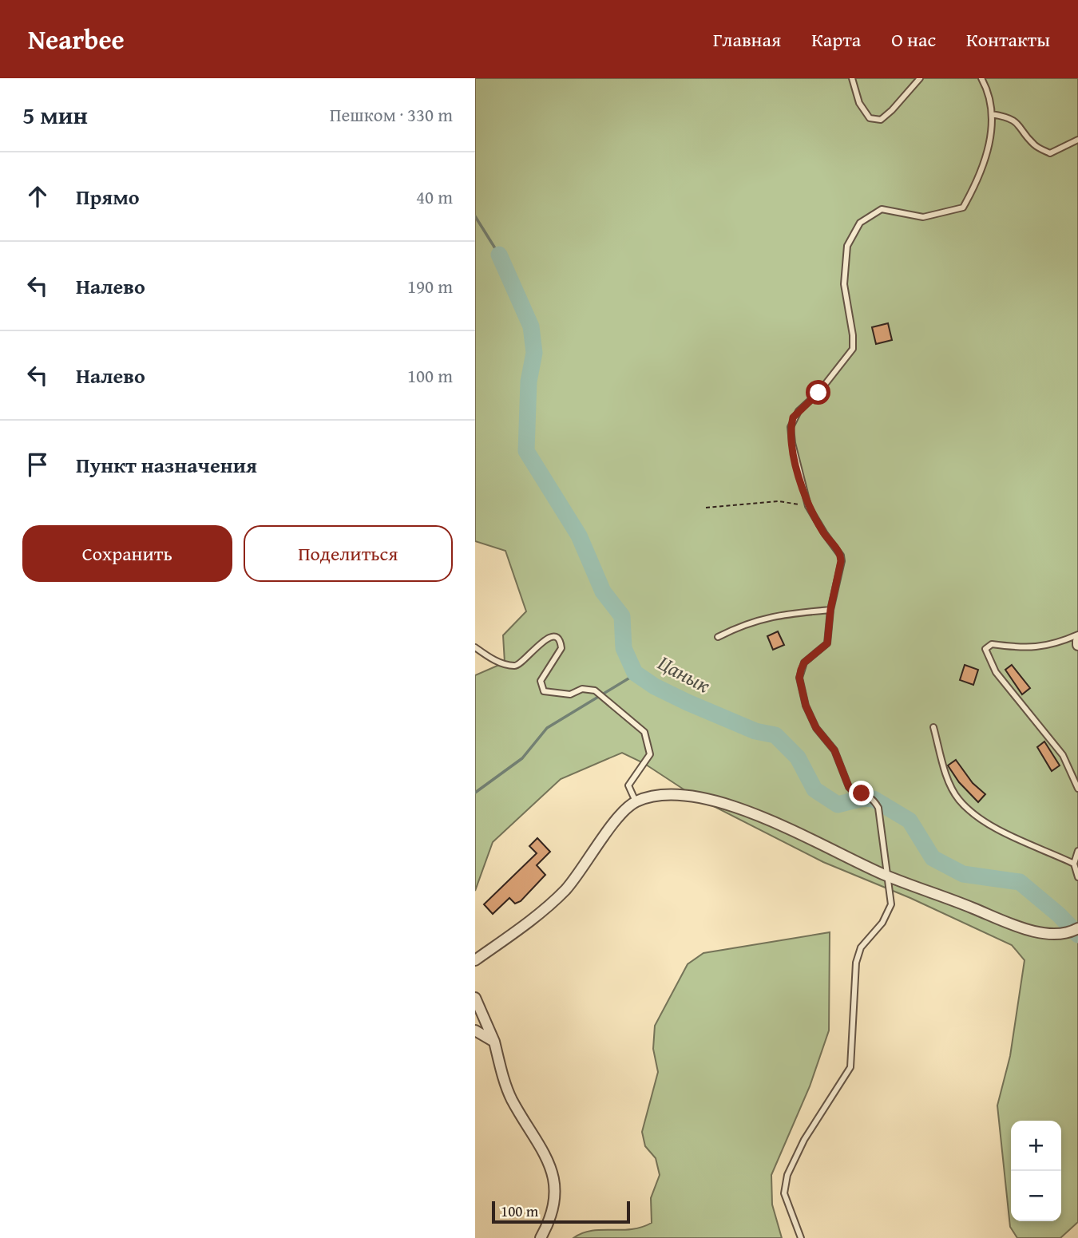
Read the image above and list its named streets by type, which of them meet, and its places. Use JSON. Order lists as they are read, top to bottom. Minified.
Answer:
{"water":["Цанык"],"scale_bar":"100 m","page":{"header":"Nearbee","nav":["Главная","Карта","О нас","Контакты"],"heading":["5 мин","Пешком · 330 m"],"list":[["Прямо","40 m"],["Налево","190 m"],["Налево","100 m"],"Пункт назначения"],"buttons":["Сохранить","Поделиться"],"map_buttons":["+","−"],"scale":"100 m"}}
